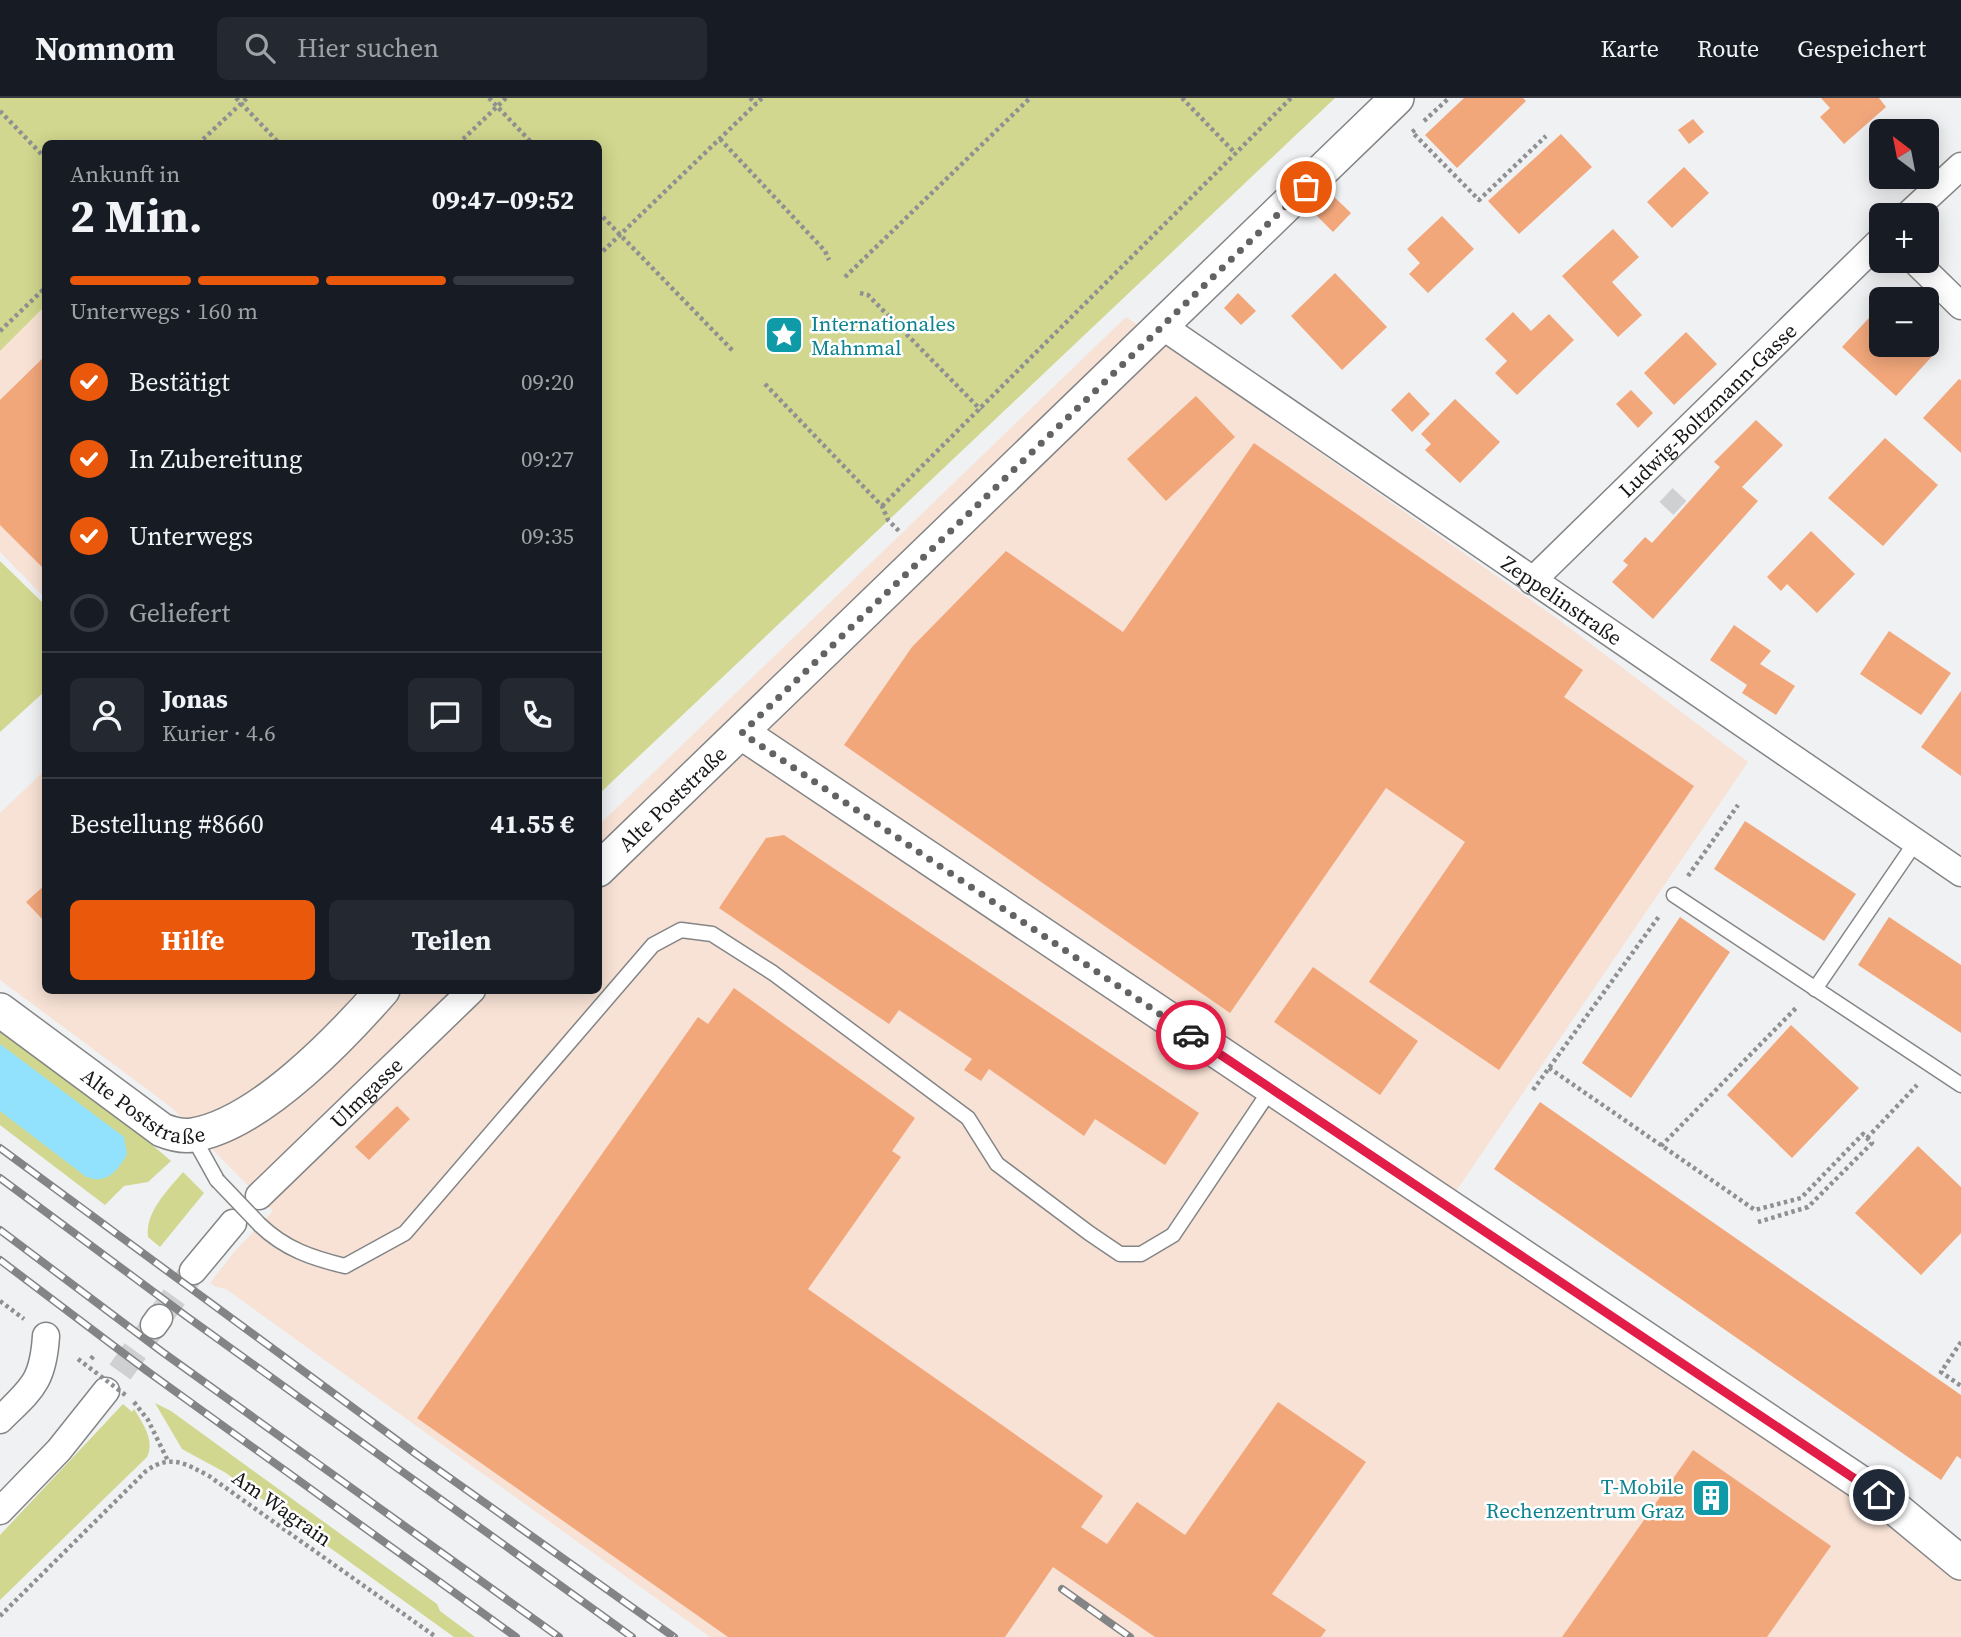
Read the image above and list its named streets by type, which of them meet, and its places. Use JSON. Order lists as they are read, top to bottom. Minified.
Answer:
{"streets":{"street":["Ludwig-Boltzmann-Gasse","Zeppelinstraße","Alte Poststraße","Ulmgasse"],"path":["Am Wagrain"]},"crossings":[["Ludwig-Boltzmann-Gasse","Zeppelinstraße"]],"places":{"place":["Internationales Mahnmal"],"building":["T-Mobile Rechenzentrum Graz"]},"north":"top left","page":{"header":"Nomnom","search":"Hier suchen","nav":["Karte","Route","Gespeichert"],"map_buttons":["+","−"],"heading":["2 Min.","Ankunft in","09:47–09:52"],"panel":["Jonas","Kurier · 4.6","Bestellung #8660","41.55 €"],"bar":"Unterwegs · 160 m","list":[["Bestätigt","09:20"],["In Zubereitung","09:27"],["Unterwegs","09:35"],"Geliefert"],"buttons":["Hilfe","Teilen"]}}
